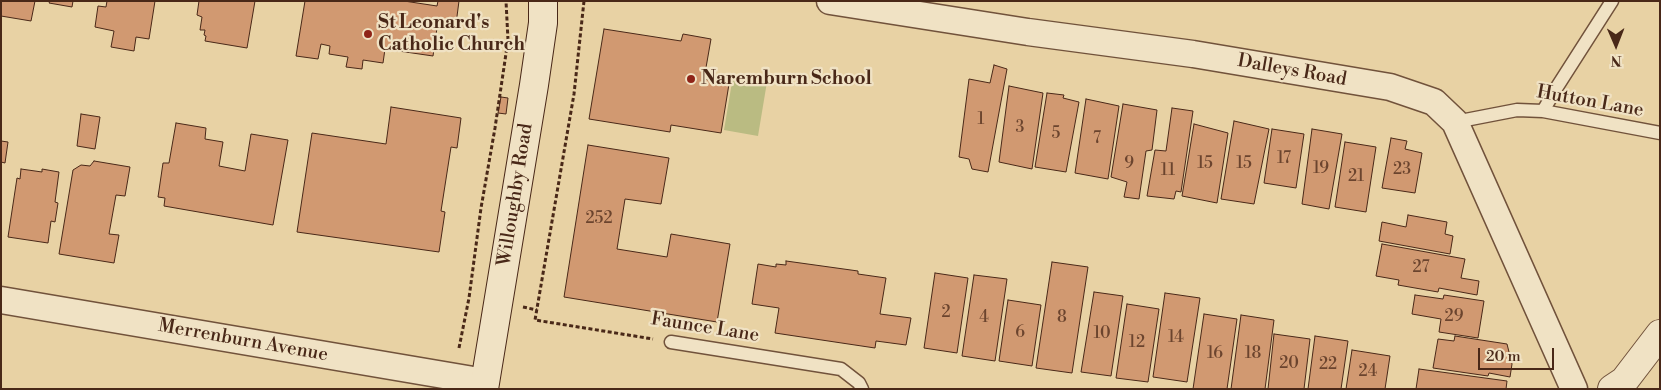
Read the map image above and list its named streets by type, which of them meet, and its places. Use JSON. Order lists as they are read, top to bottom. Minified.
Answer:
{"streets":{"main road":["Willoughby Road"],"street":["Dalleys Road","Merrenburn Avenue"],"lane":["Hutton Lane","Faunce Lane"]},"crossings":[["Dalleys Road","Hutton Lane"],["Willoughby Road","Merrenburn Avenue"]],"places":["St Leonard's Catholic Church","Naremburn School"],"house_numbers":["1","3","5","7","17","9","15","15","19","23","11","21","252","27","2","29","4","8","6","10","14","12","16","18","20","22","24"],"scale_bar":"20 m","north":"bottom"}
